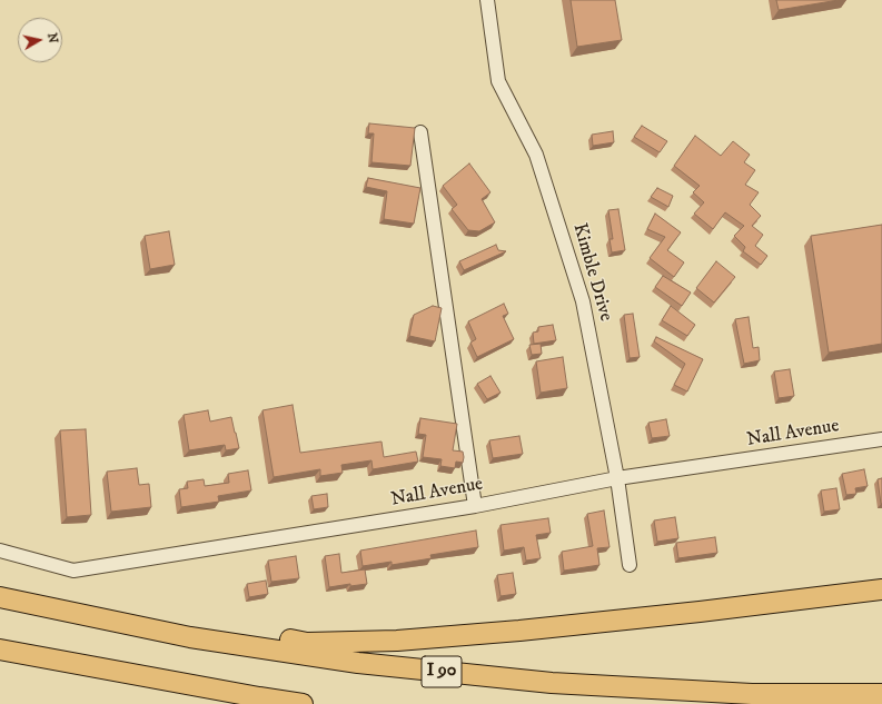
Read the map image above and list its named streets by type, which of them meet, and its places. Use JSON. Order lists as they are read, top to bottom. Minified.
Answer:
{"streets":{"highway":["I 90"],"street":["Kimble Drive","Nall Avenue"]},"crossings":[["Kimble Drive","Nall Avenue"]],"north":"right"}
